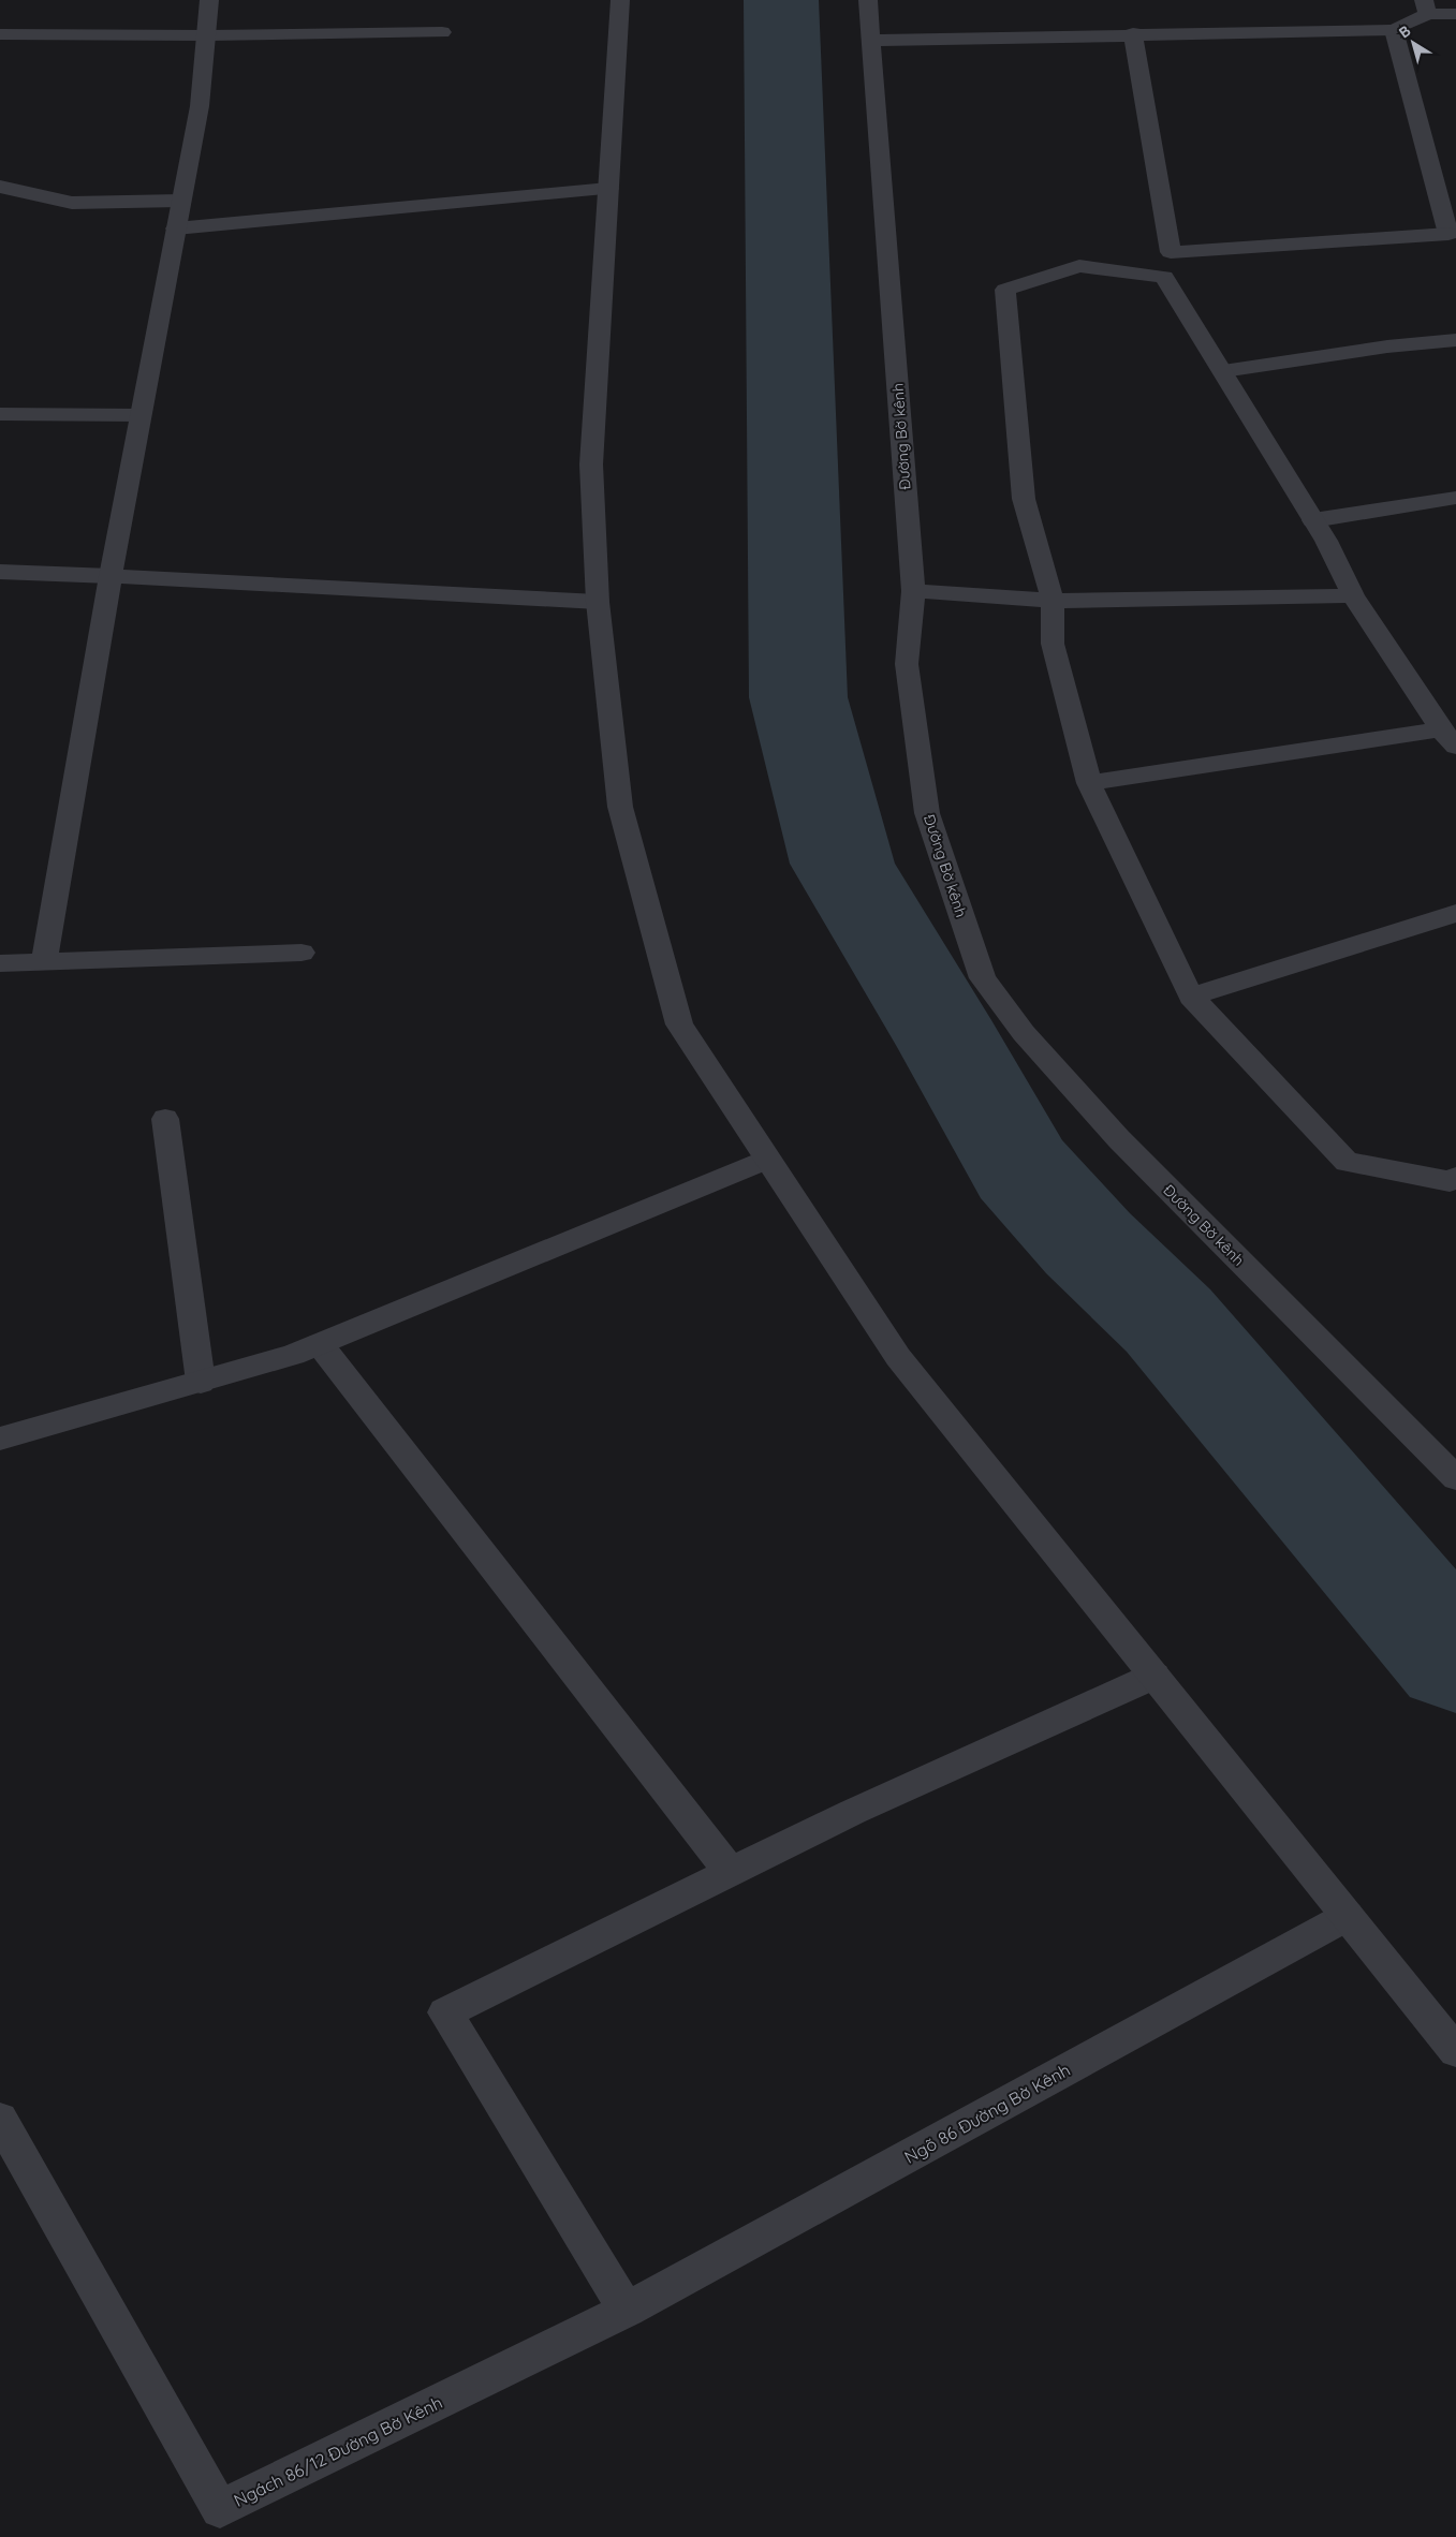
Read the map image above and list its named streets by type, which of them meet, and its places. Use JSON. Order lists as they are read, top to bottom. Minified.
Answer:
{"streets":{"street":["Đường Bờ kênh","Ngõ 86 Đường Bờ Kênh","Ngách 86/12 Đường Bờ Kênh"]},"crossings":[["Ngõ 86 Đường Bờ Kênh","Ngách 86/12 Đường Bờ Kênh"]],"north":"top left"}
